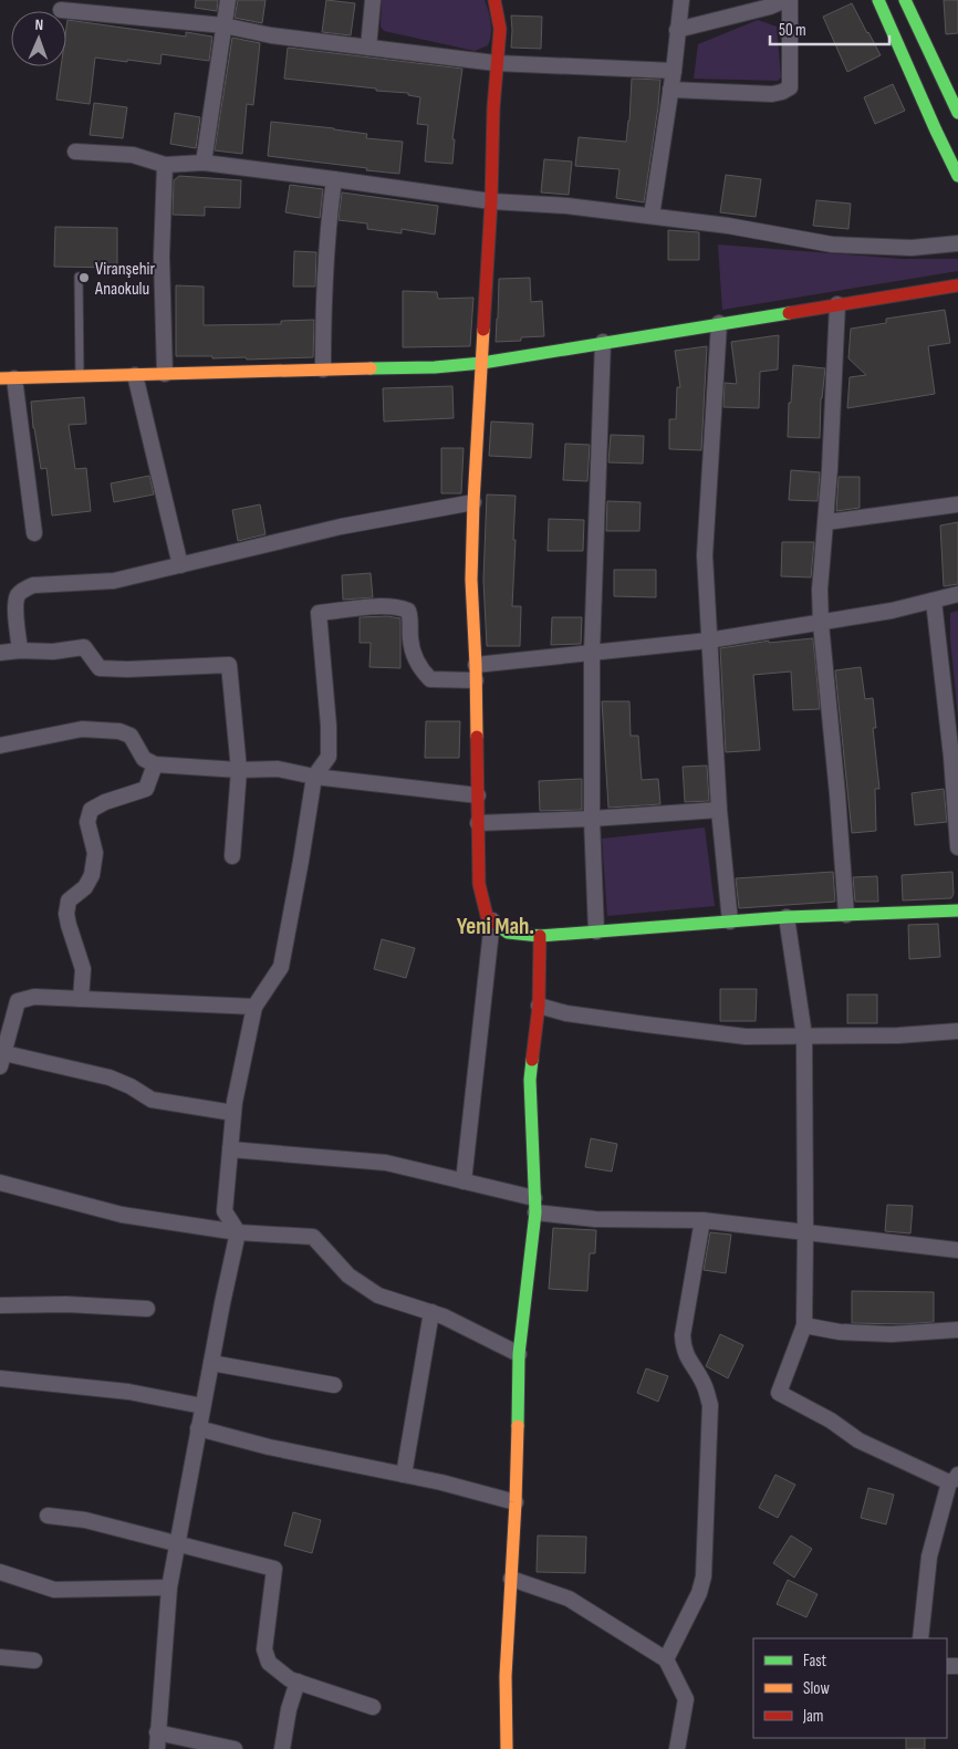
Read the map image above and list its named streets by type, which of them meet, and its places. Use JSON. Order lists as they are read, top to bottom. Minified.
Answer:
{"districts":["Yeni Mah."],"places":["Viranşehir Anaokulu"],"legend":["Fast","Slow","Jam"],"scale_bar":"50 m","north":"top"}
